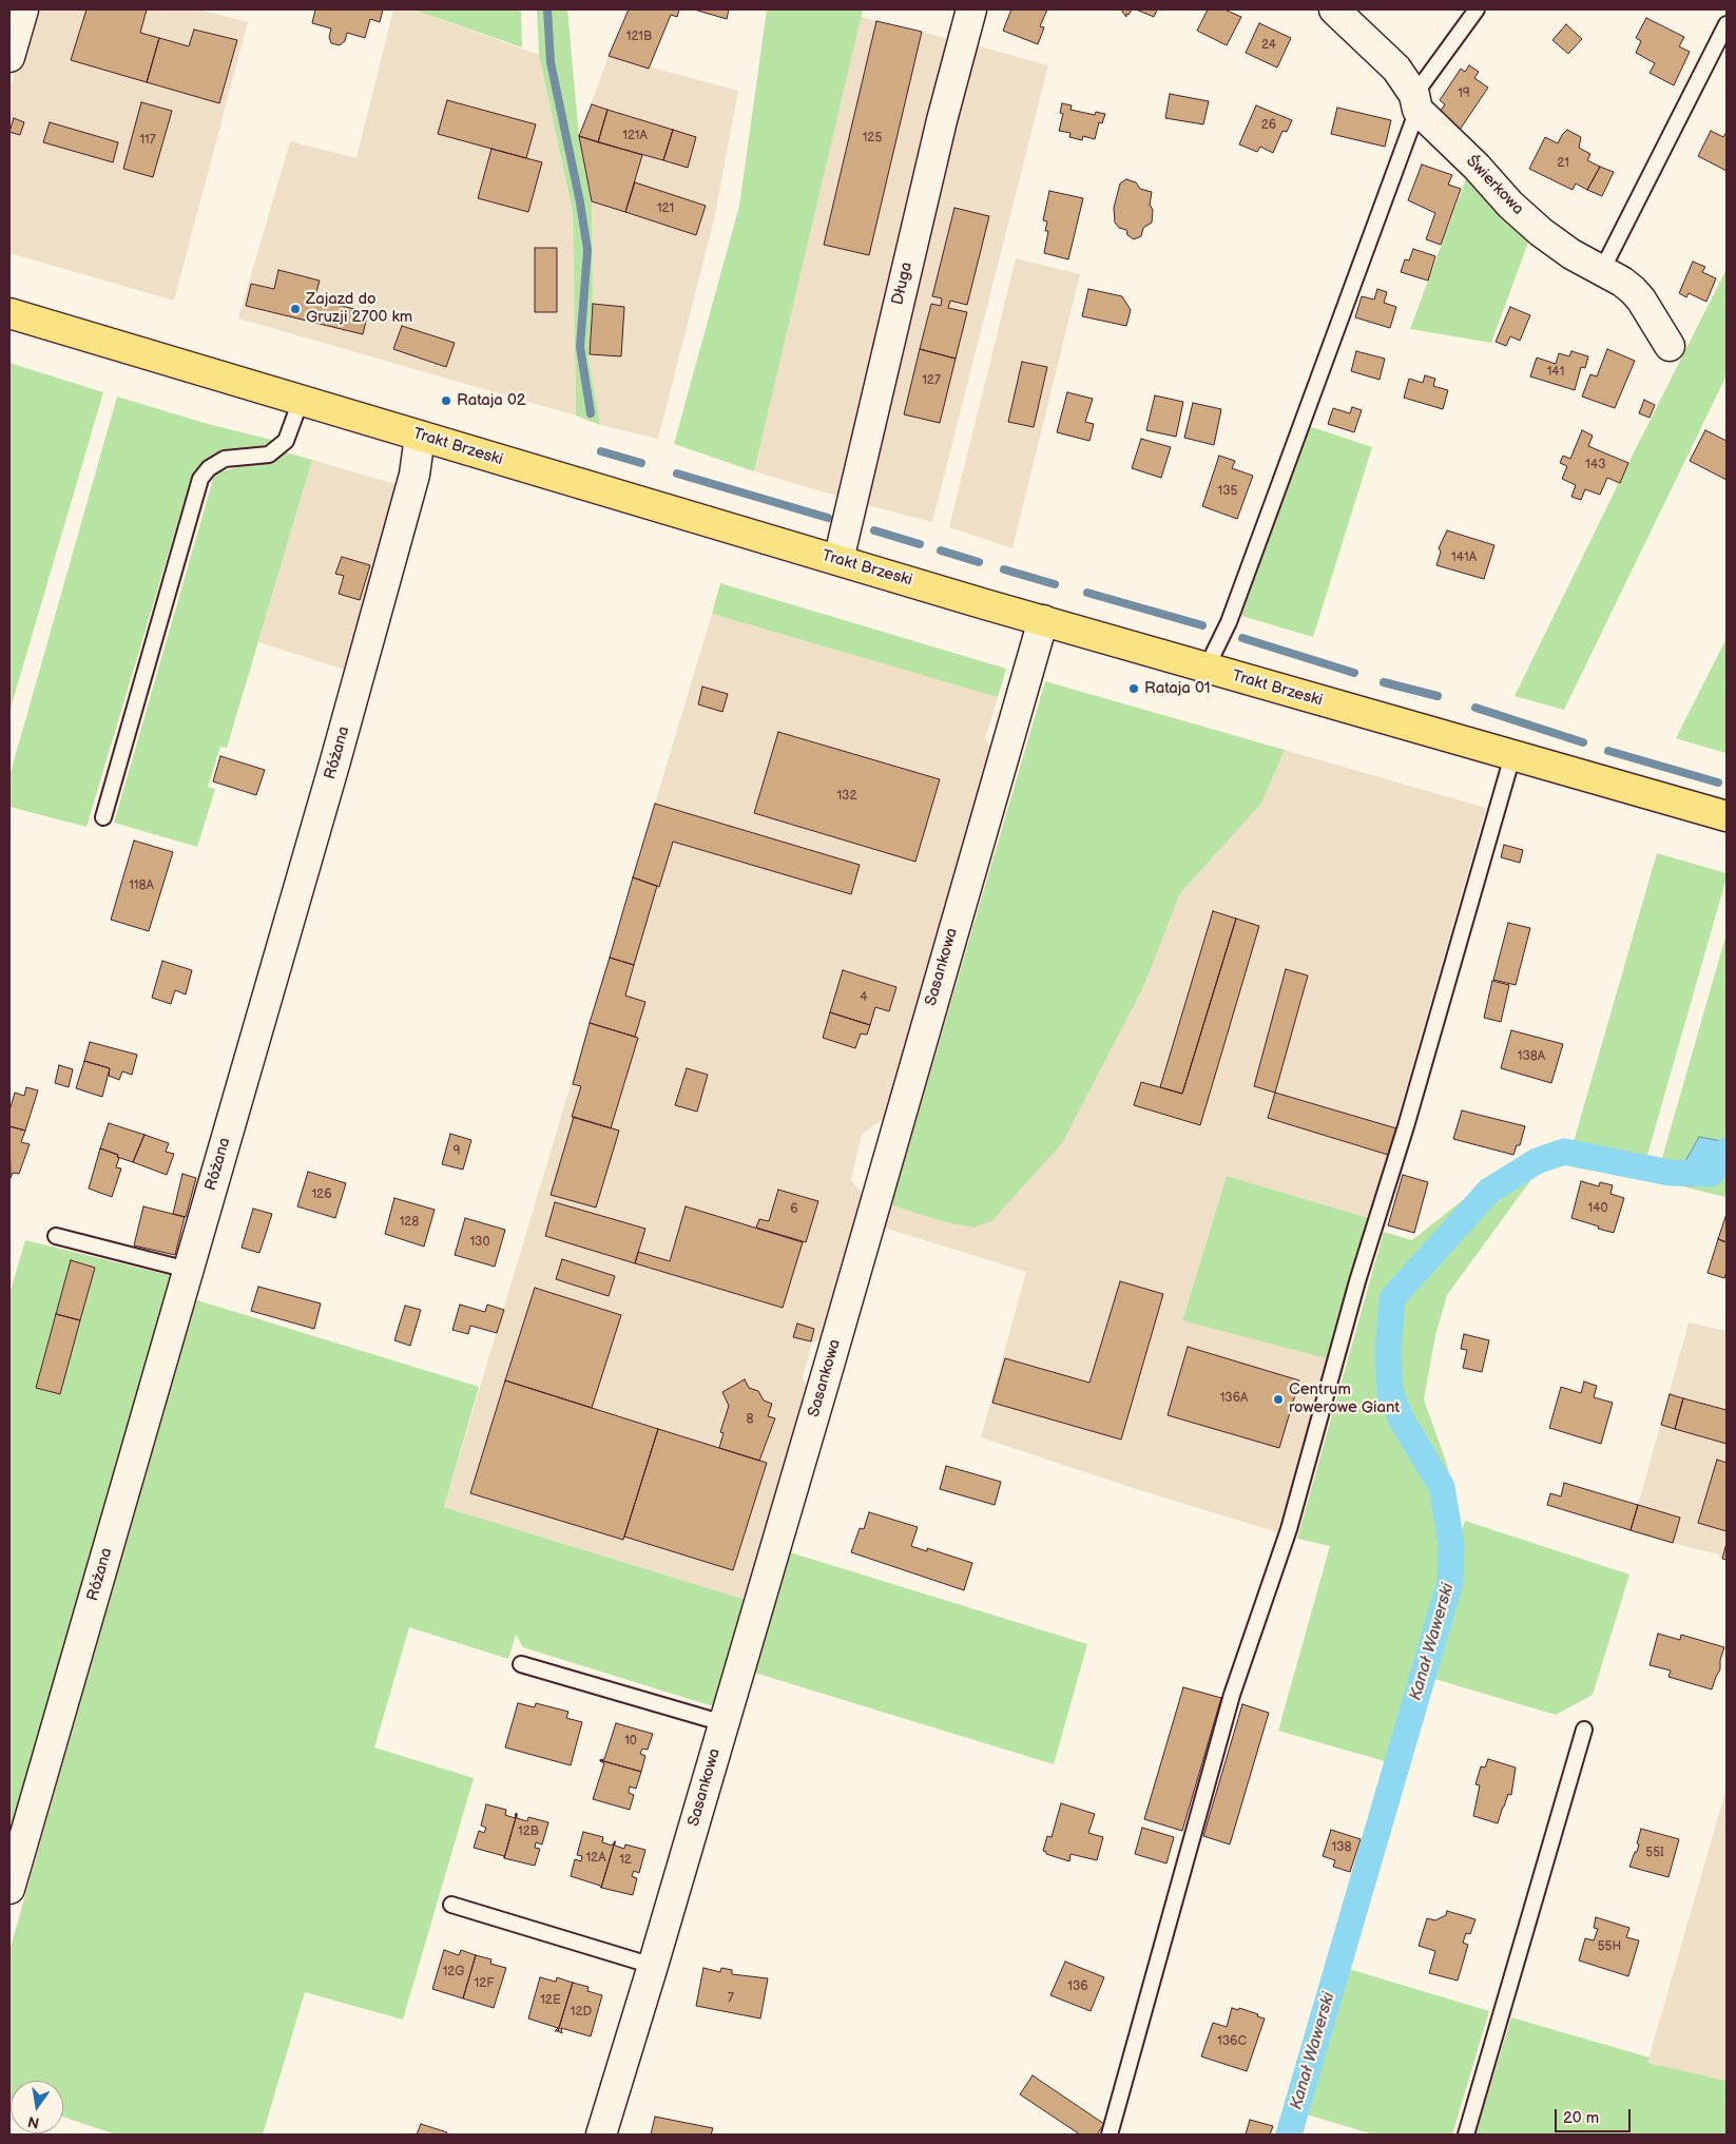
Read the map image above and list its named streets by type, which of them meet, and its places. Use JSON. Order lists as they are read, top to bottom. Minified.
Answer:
{"streets":{"main road":["Trakt Brzeski"],"street":["Świerkowa","Długa","Różana","Sasankowa"]},"crossings":[["Długa","Trakt Brzeski"],["Trakt Brzeski","Różana"],["Trakt Brzeski","Sasankowa"]],"water":["Kanał Wawerski"],"places":["Zajazd do Gruzji 2700 km","Rataja 02","Rataja 01","Centrum rowerowe Giant"],"house_numbers":["121B","24","19","26","121A","125","117","21","121","141","127","143","135","141A","132","118A","4","138A","9","126","140","6","128","130","136A","8","10","12B","138","55I","12A","12","55H","12G","12F","136","7","12E","12D","136C"],"scale_bar":"20 m","north":"bottom"}
